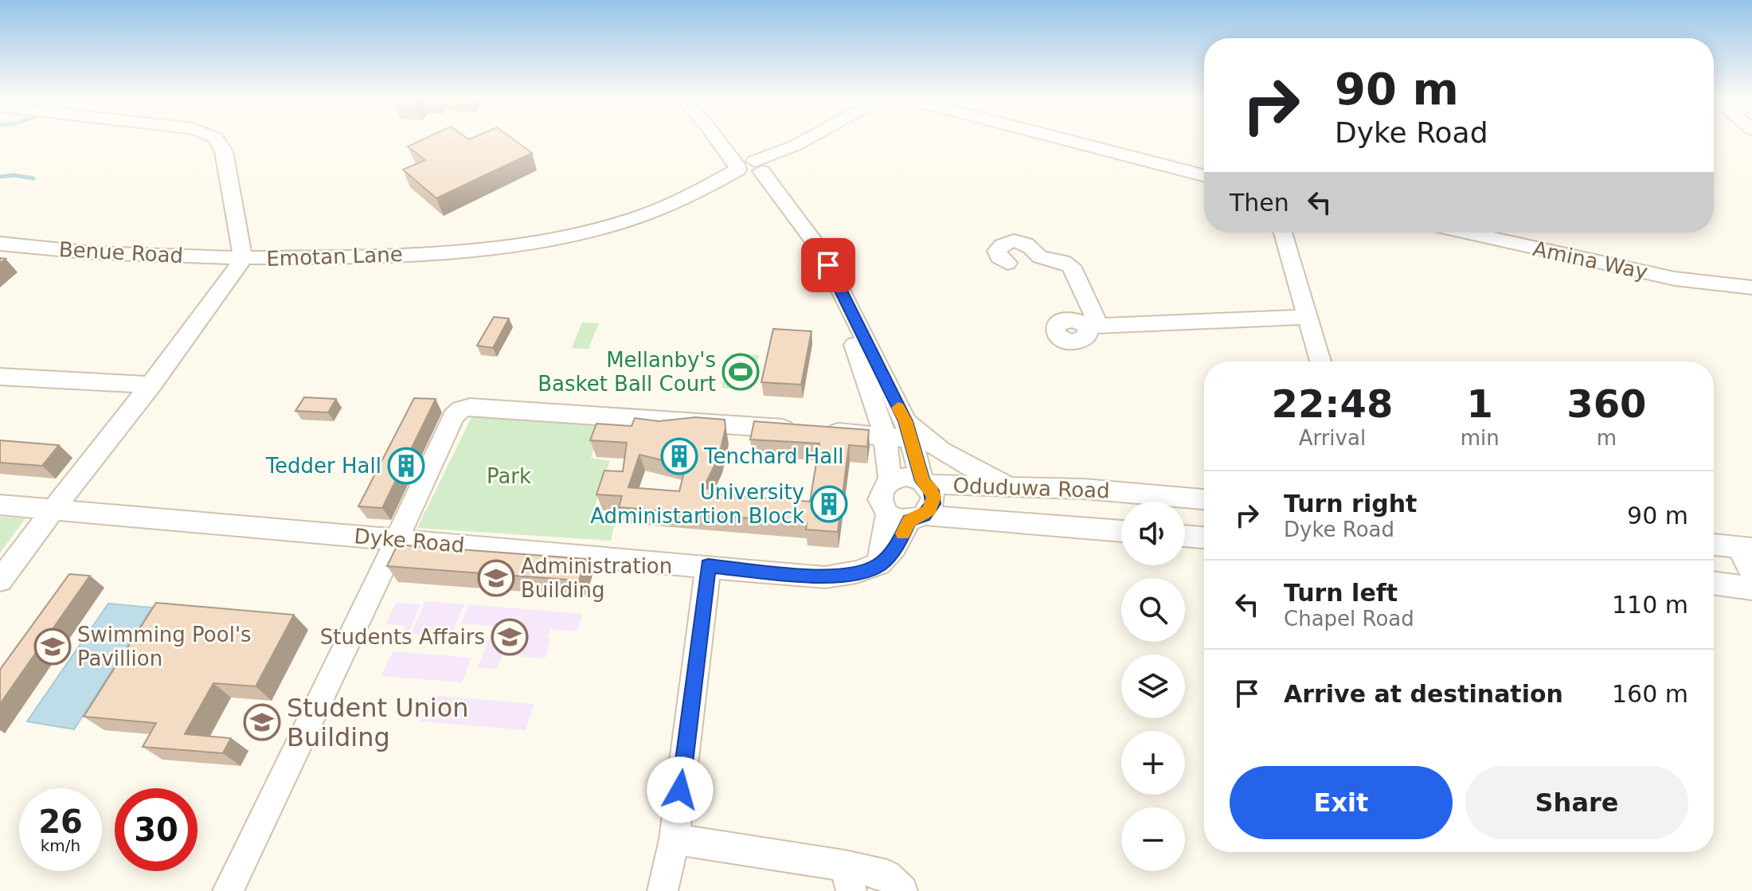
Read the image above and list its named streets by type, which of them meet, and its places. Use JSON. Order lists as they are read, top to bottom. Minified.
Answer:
{"streets":{"street":["Benue Road","Emotan Lane","Amina Way","Oduduwa Road","Dyke Road"]},"crossings":[["Benue Road","Emotan Lane"],["Emotan Lane","Dyke Road"],["Oduduwa Road","Dyke Road"]],"parks":["Park"],"places":{"sports":["Mellanby's Basket Ball Court"],"building":["Tenchard Hall","Tedder Hall","University Administartion Block"],"school or university":["Administration Building","Students Affairs","Swimming Pool's Pavillion","Student Union Building"]},"page":{"turn":["90 m","Dyke Road"],"then":"Then","eta":["22:48","Arrival","1","min","360","m"],"list":[{"name":"Turn right","note":"Dyke Road","value":"90 m"},{"name":"Turn left","note":"Chapel Road","value":"110 m"},{"name":"Arrive at destination","value":"160 m"}],"map_buttons":["+","−"],"buttons":["Exit","Share"],"speed":"26 km/h","limit":"30"}}
